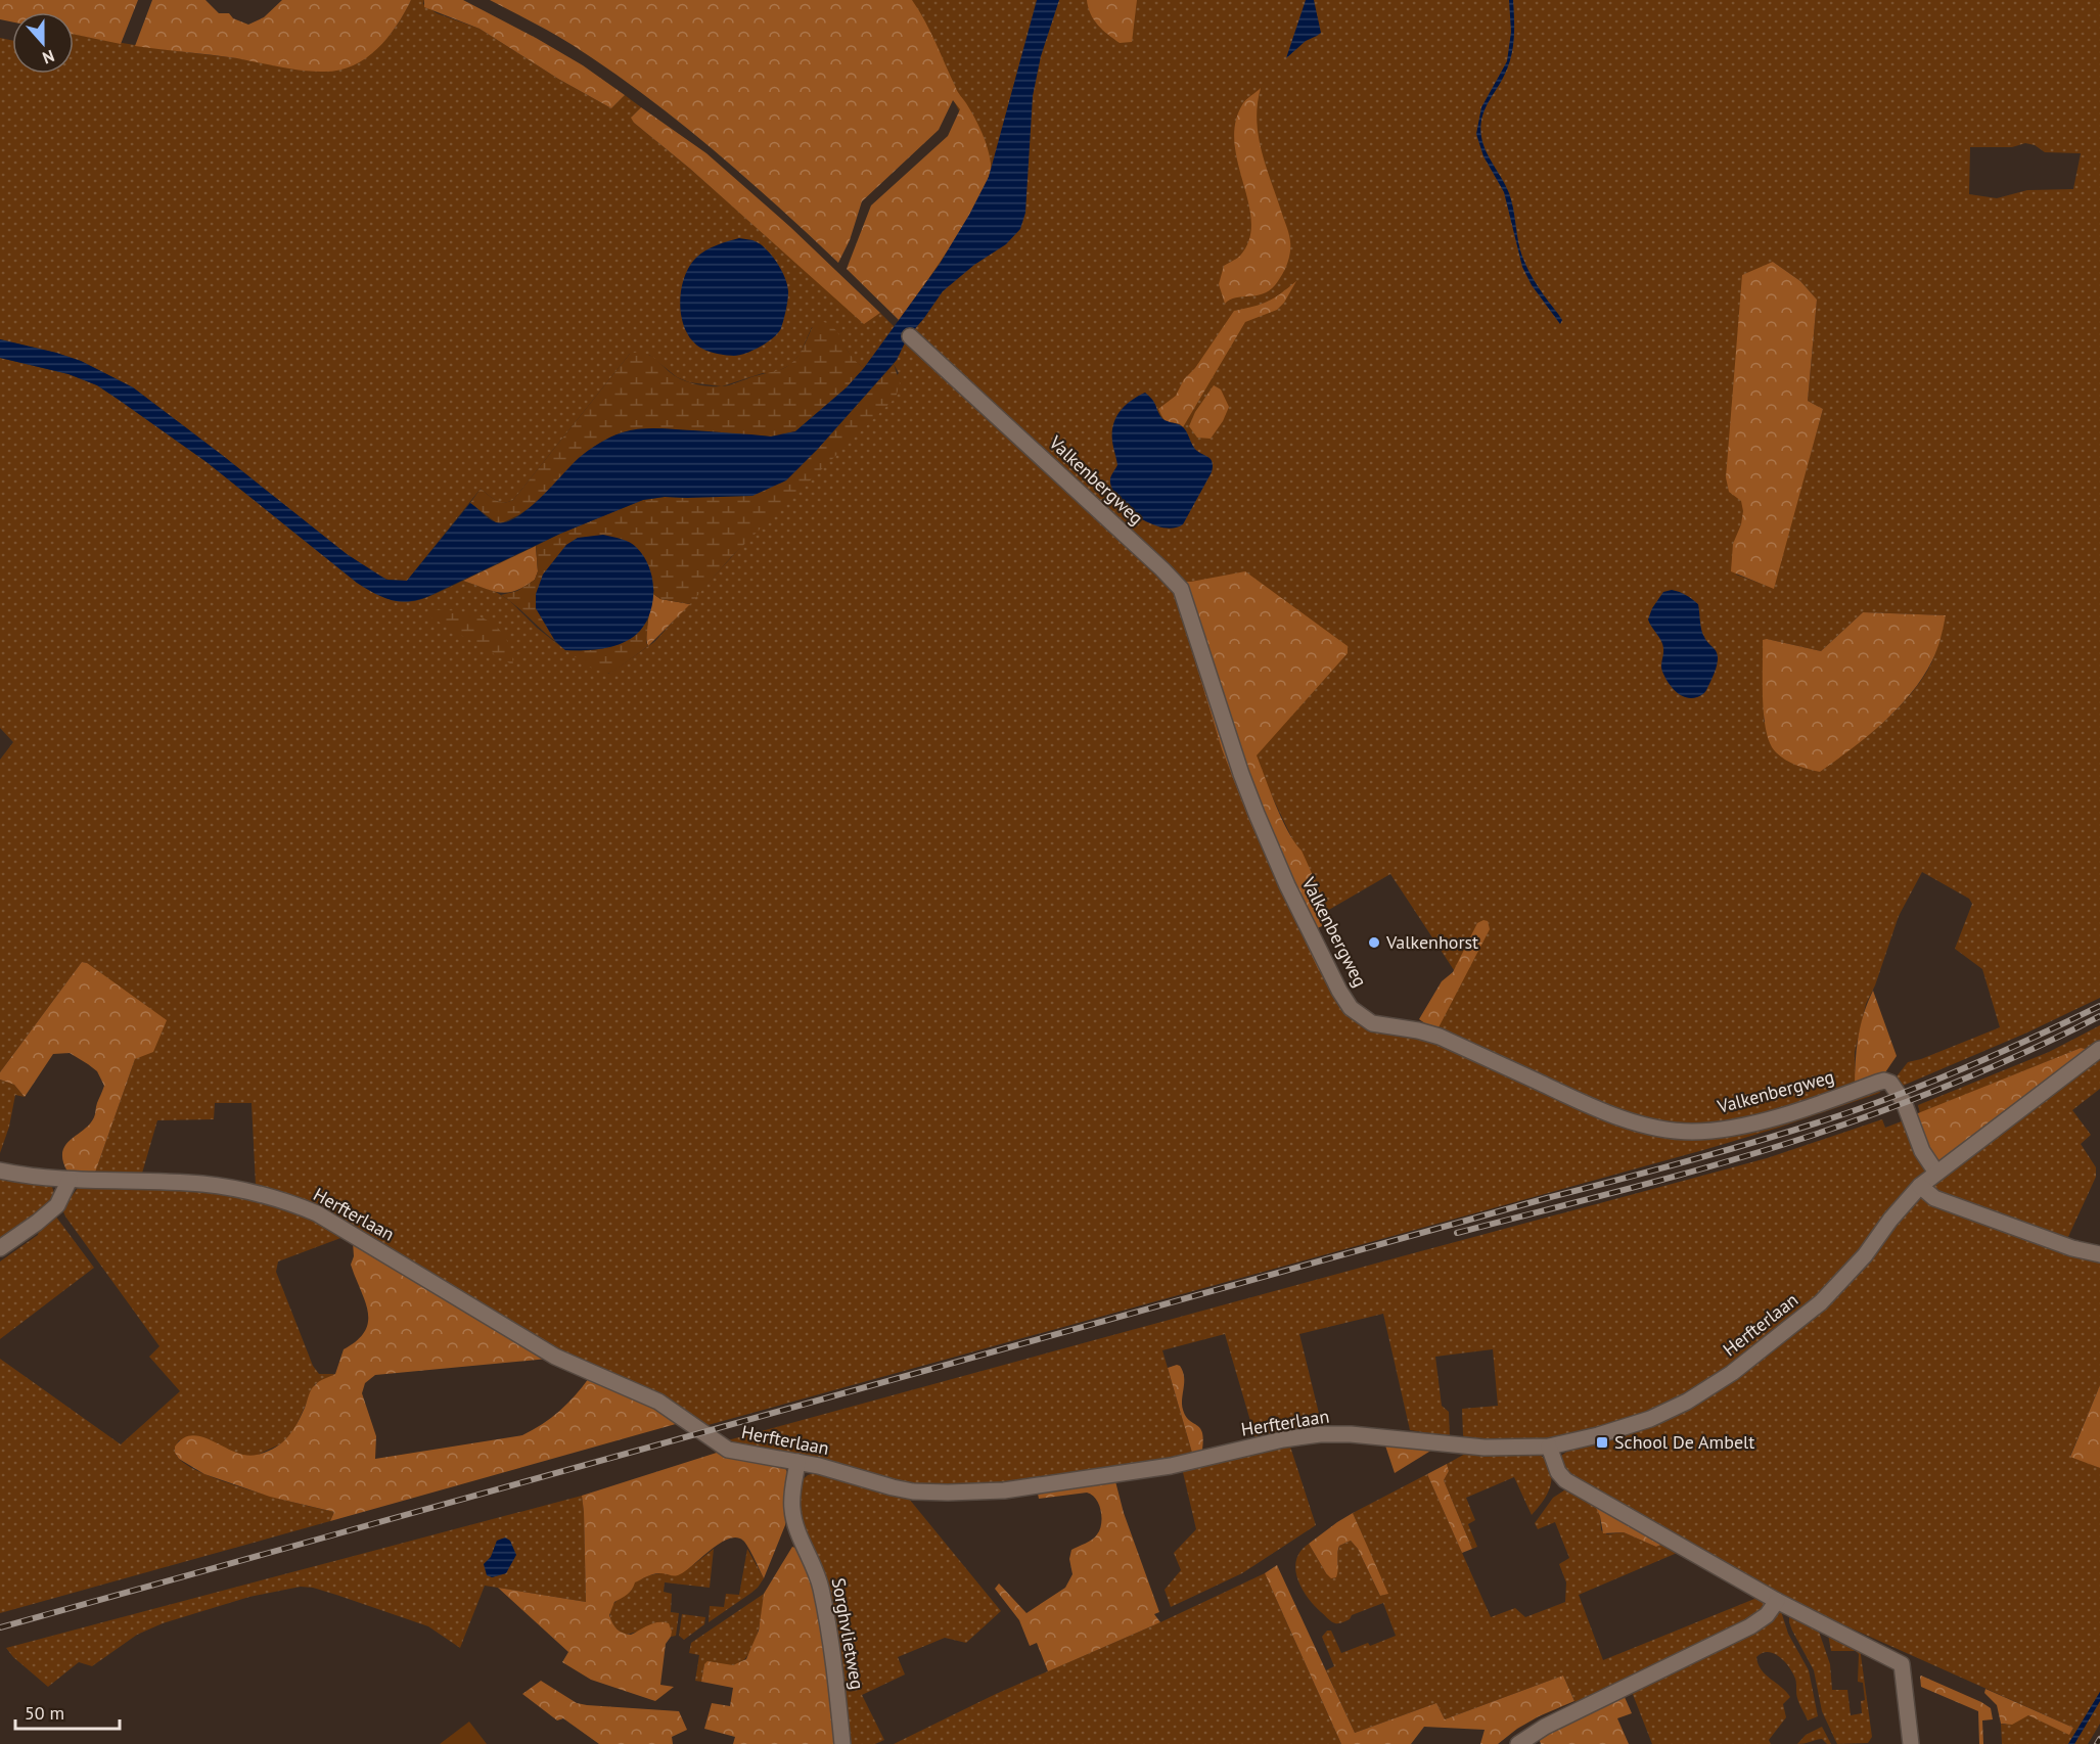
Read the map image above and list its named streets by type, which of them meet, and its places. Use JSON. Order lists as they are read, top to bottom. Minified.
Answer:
{"streets":{"street":["Valkenbergweg","Herfterlaan","Sorghvlietweg"]},"crossings":[["Valkenbergweg","Herfterlaan"],["Herfterlaan","Sorghvlietweg"]],"places":{"other":["Valkenhorst"],"transit":["School De Ambelt"]},"scale_bar":"50 m","north":"bottom"}
